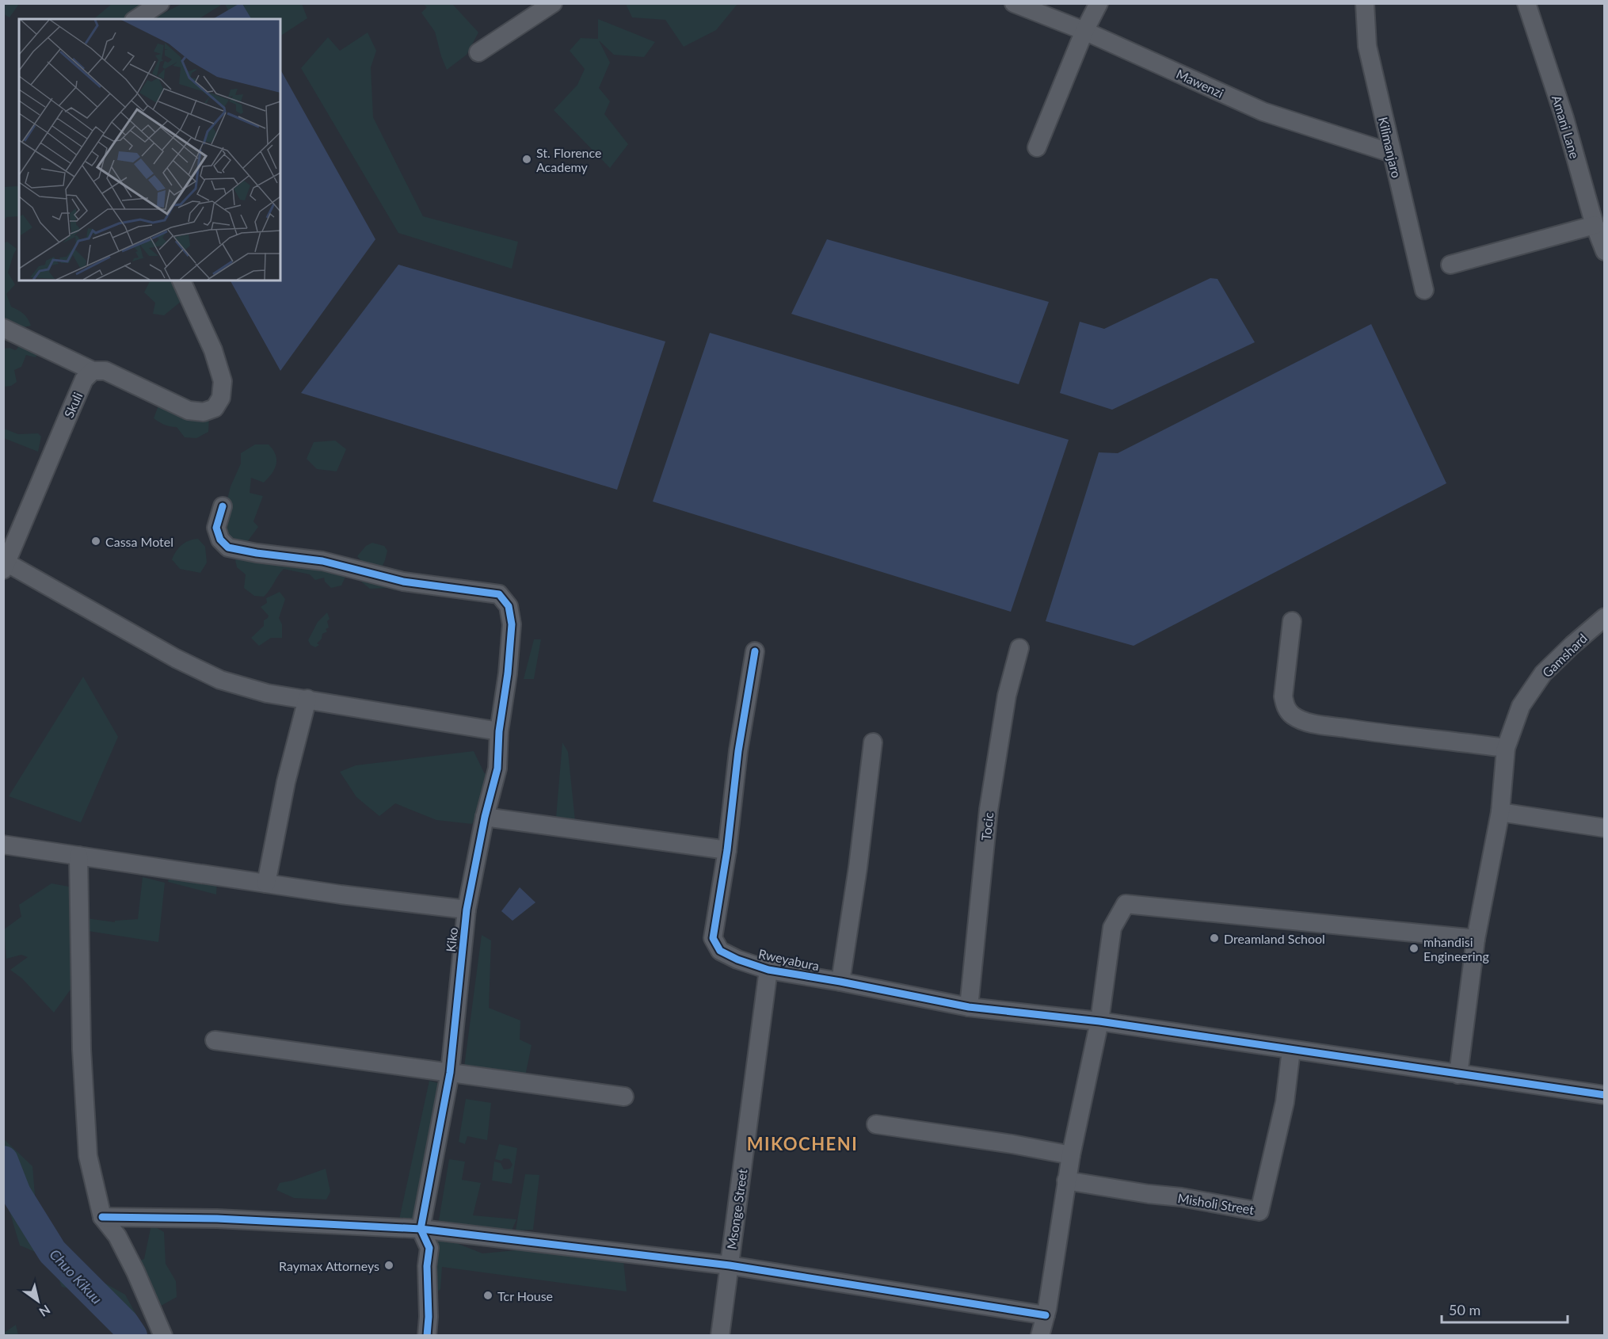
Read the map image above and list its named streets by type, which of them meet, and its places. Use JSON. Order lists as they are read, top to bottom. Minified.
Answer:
{"streets":{"street":["Mawenzi","Amani Lane","Kilimanjaro","Skuli","Gamshard","Tocic","Kiko","Rweyabura","Misholi Street","Msonge Street"]},"crossings":[["Mawenzi","Kilimanjaro"],["Gamshard","Rweyabura"],["Tocic","Rweyabura"],["Rweyabura","Misholi Street"],["Rweyabura","Msonge Street"]],"districts":["MIKOCHENI"],"water":["Chuo Kikuu"],"places":["St. Florence Academy","Cassa Motel","Dreamland School","mhandisi Engineering","Raymax Attorneys","Tcr House"],"scale_bar":"50 m","north":"bottom right"}
